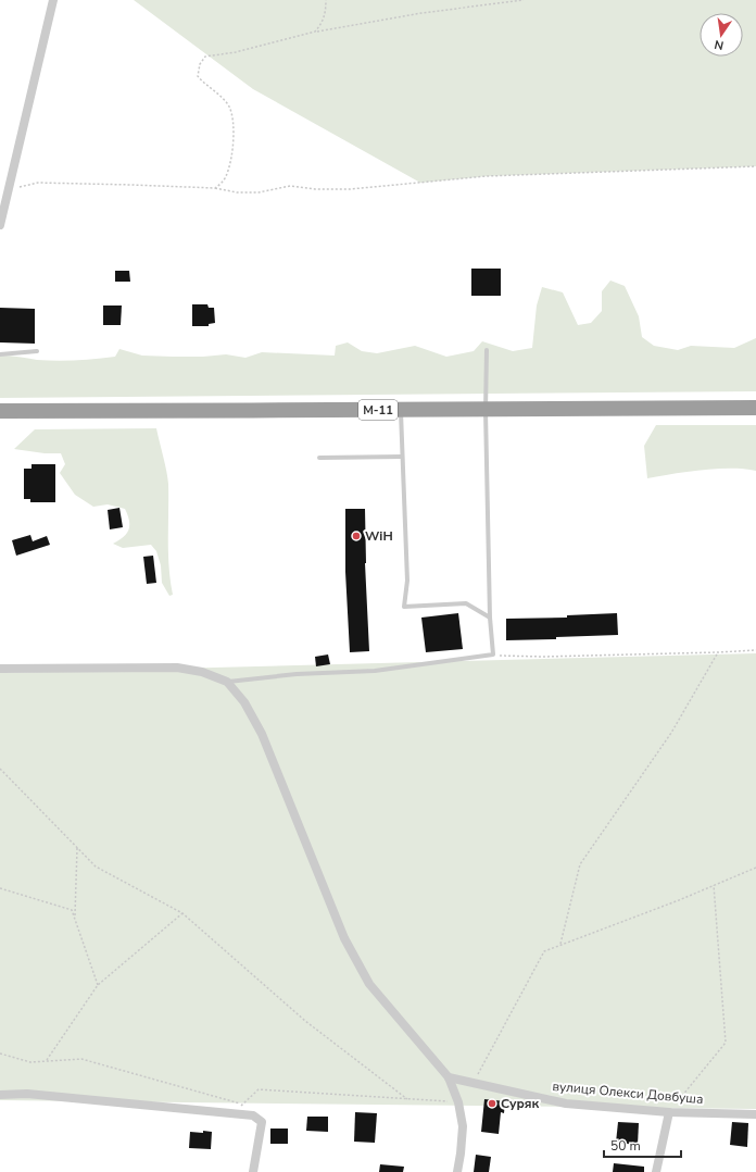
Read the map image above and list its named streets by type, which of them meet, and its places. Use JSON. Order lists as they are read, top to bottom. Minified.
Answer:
{"streets":{"highway":["М-11"],"street":["вулиця Олекси Довбуша"]},"places":["WiH","Суряк"],"scale_bar":"50 m","north":"bottom"}
